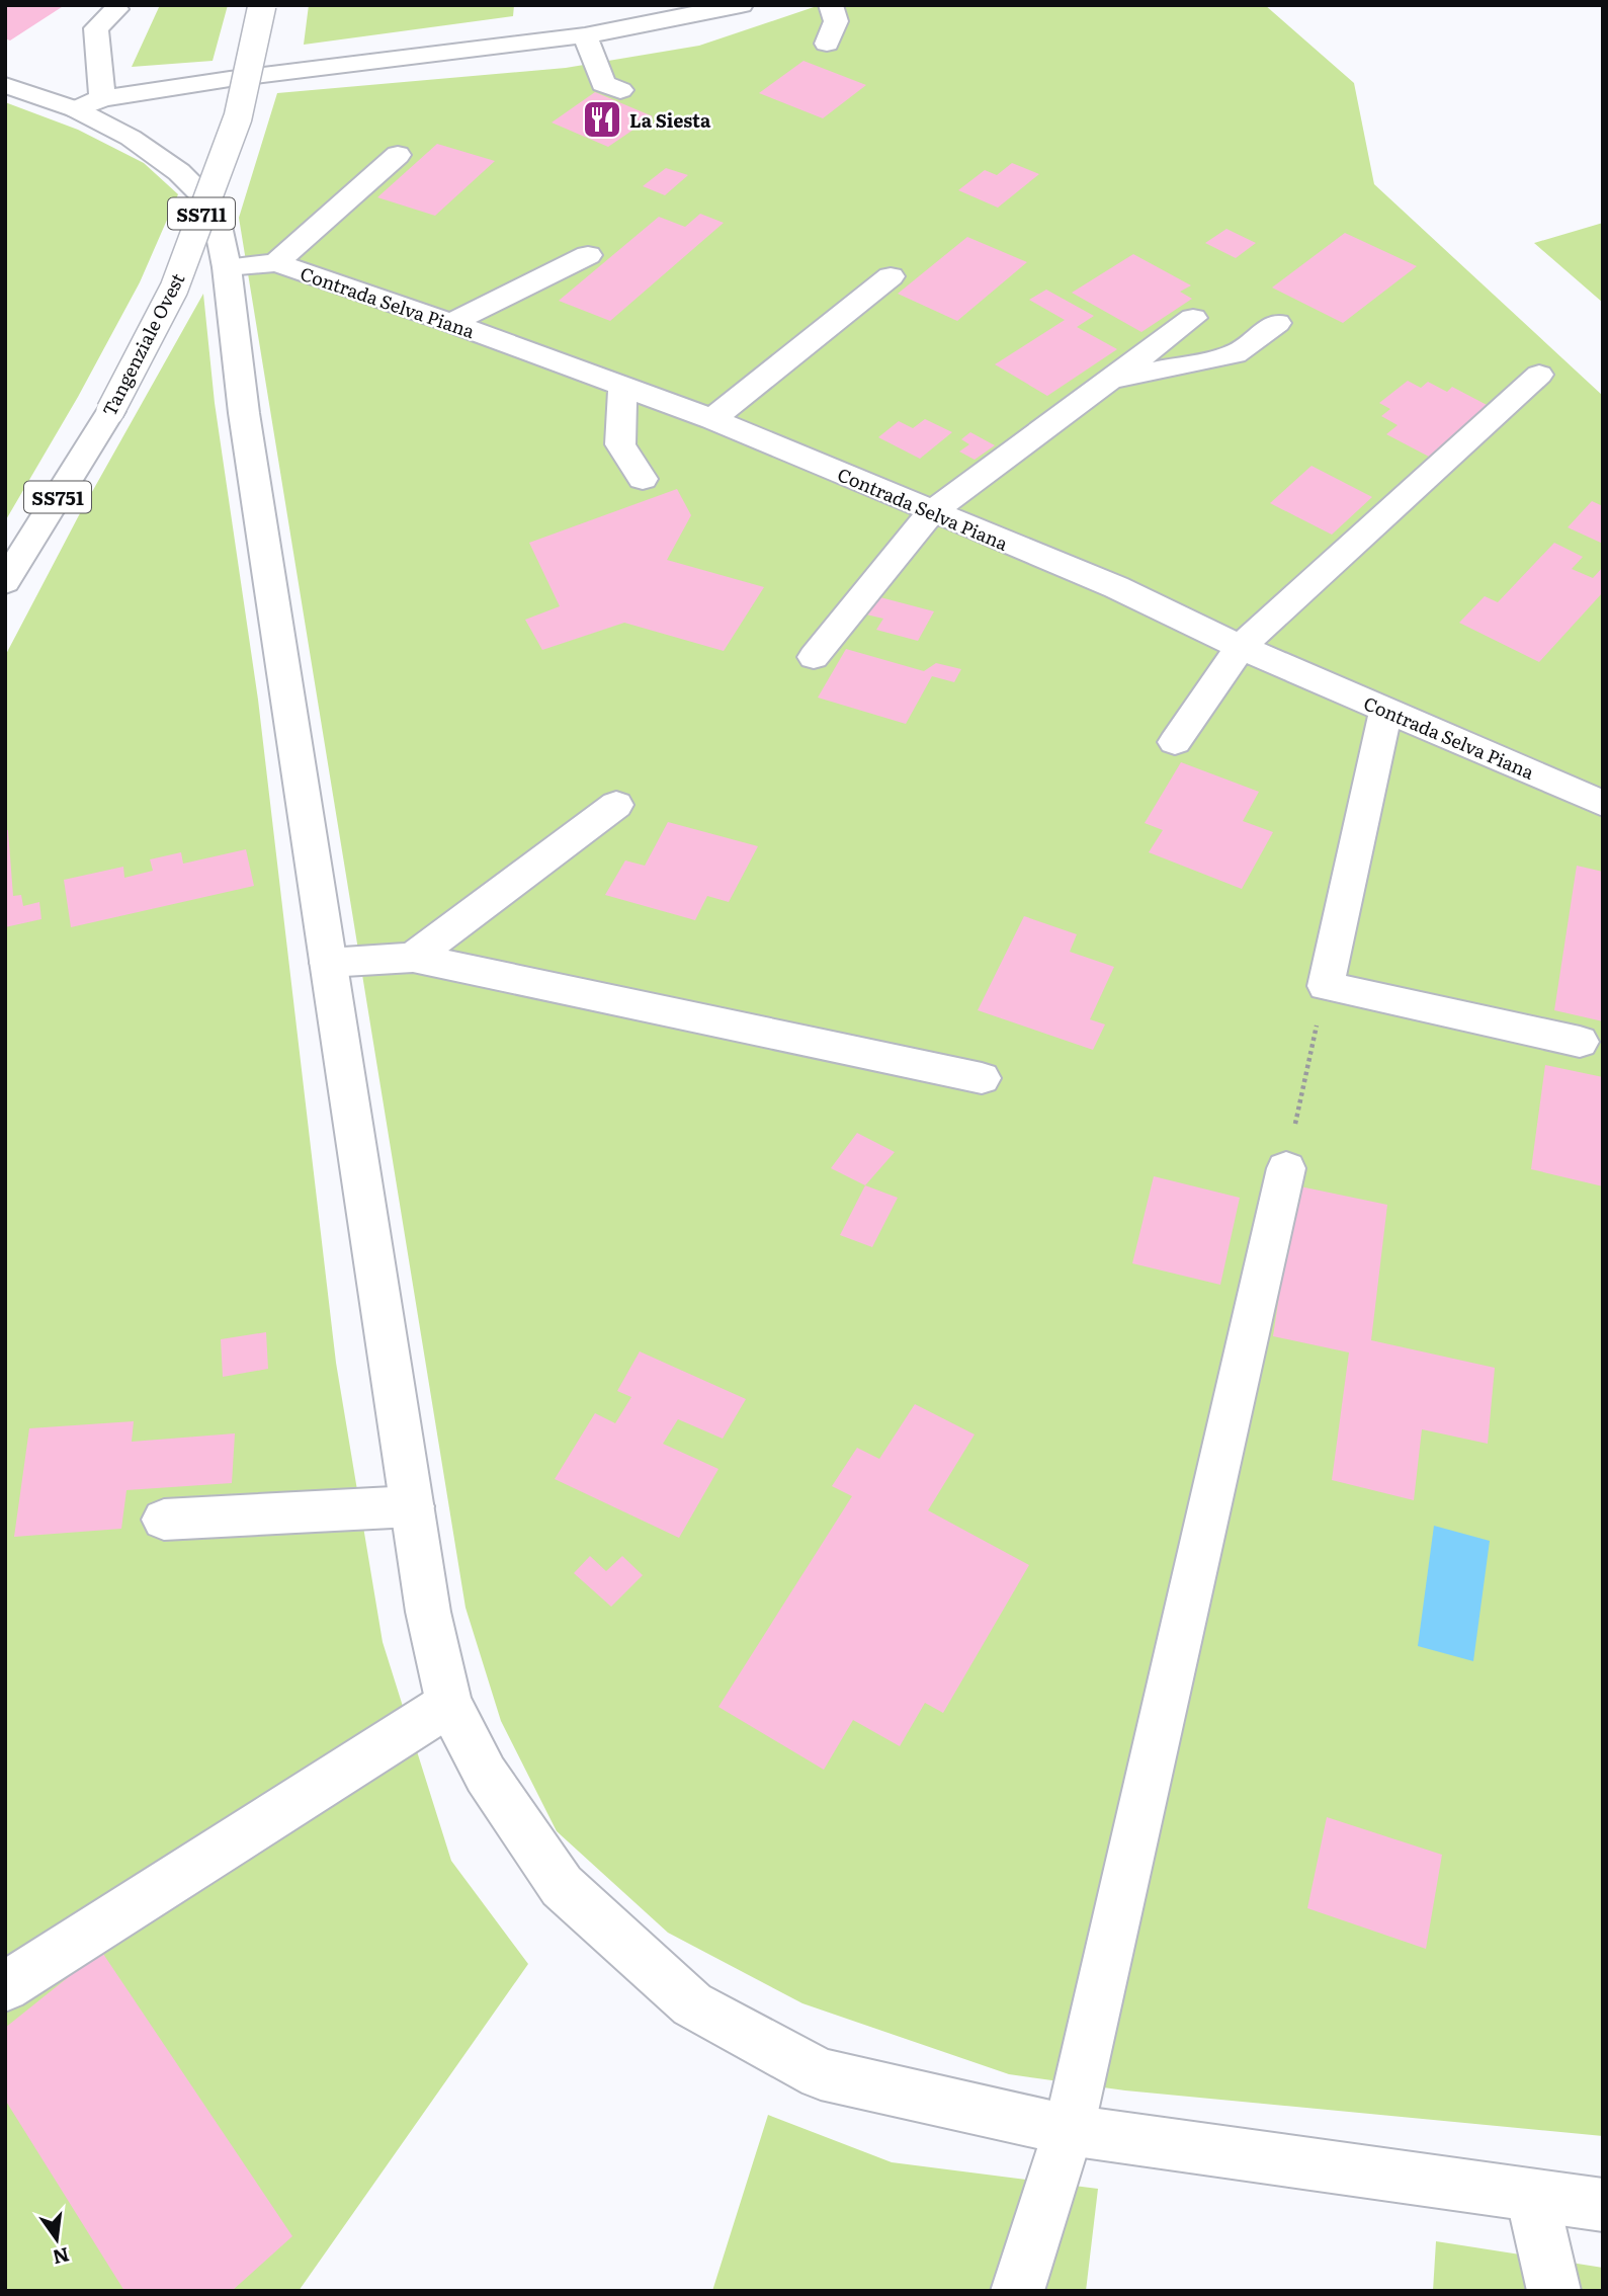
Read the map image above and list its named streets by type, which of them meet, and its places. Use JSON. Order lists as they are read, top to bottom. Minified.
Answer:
{"streets":{"main road":["SS711","Contrada Selva Piana","Tangenziale Ovest","SS751"]},"places":{"restaurant":["La Siesta"]},"north":"bottom"}
